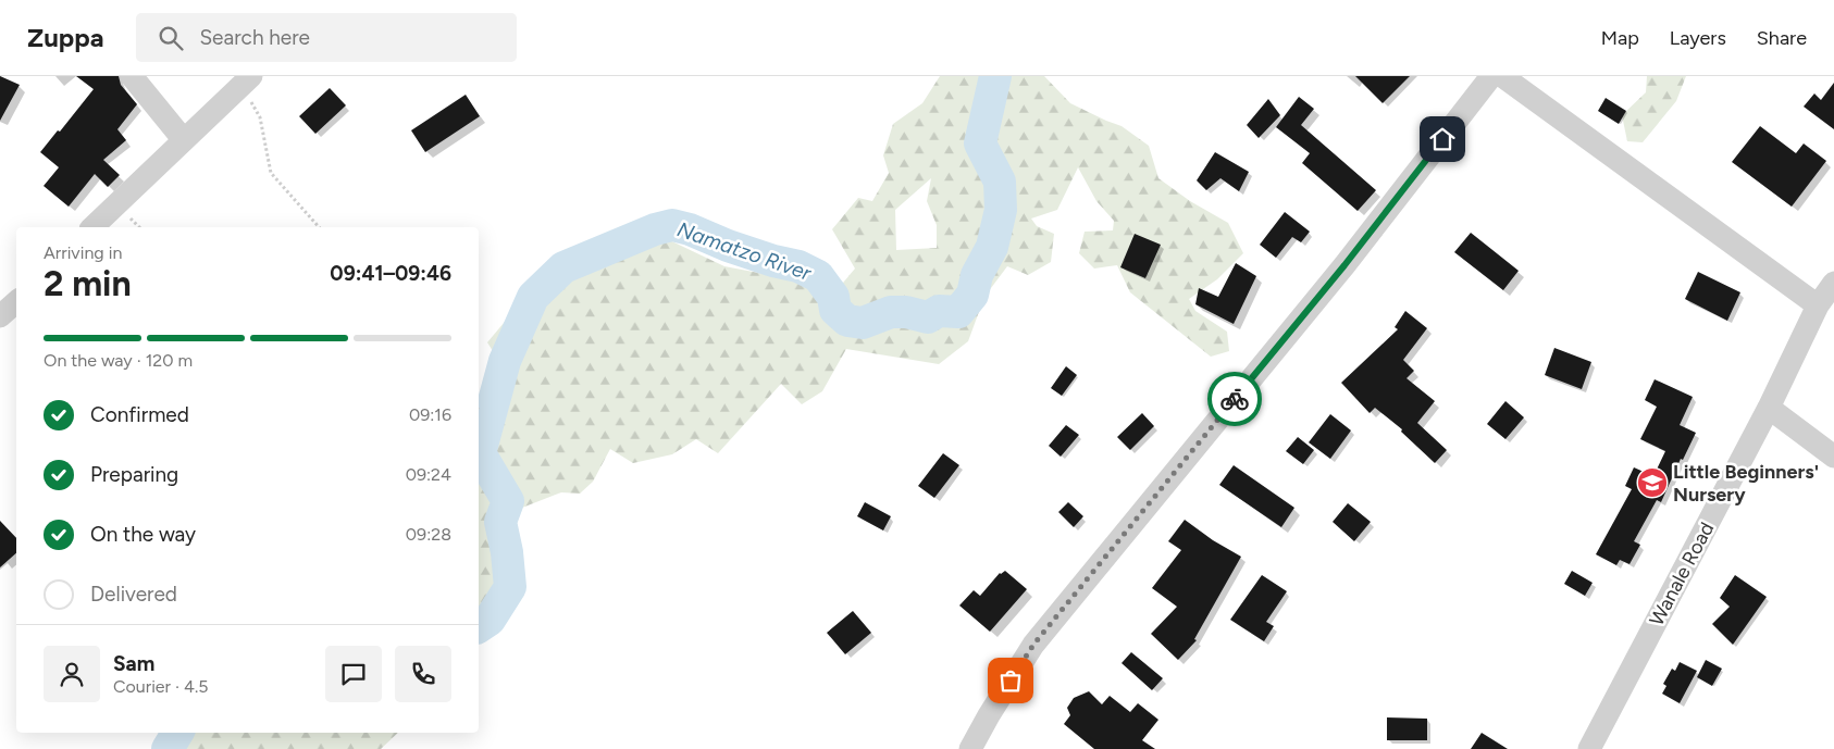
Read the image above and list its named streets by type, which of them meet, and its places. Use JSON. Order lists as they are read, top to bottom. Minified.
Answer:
{"streets":{"street":["Wanale Road"]},"water":["Namatzo River"],"places":{"school or university":["Little Beginners' Nursery"]},"page":{"header":"Zuppa","search":"Search here","nav":["Map","Layers","Share"],"heading":["2 min","Arriving in","09:41–09:46"],"panel":["Sam","Courier · 4.5"],"bar":"On the way · 120 m","list":[["Confirmed","09:16"],["Preparing","09:24"],["On the way","09:28"],"Delivered"]}}
